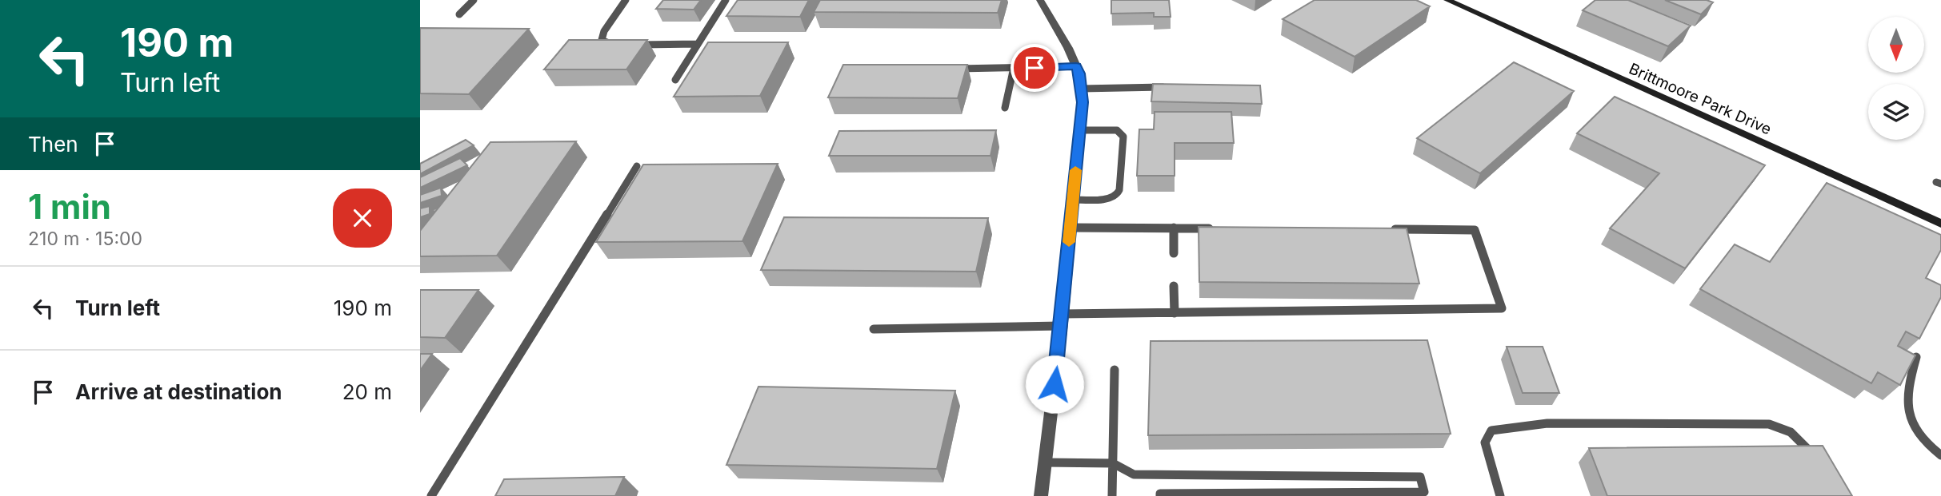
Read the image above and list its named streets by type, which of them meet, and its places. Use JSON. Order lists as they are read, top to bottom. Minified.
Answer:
{"streets":{"street":["Brittmoore Park Drive"]},"north":"bottom","page":{"turn":["190 m","Turn left"],"then":"Then","heading":["1 min","210 m · 15:00"],"list":[{"name":"Turn left","value":"190 m"},{"name":"Arrive at destination","value":"20 m"}]}}
